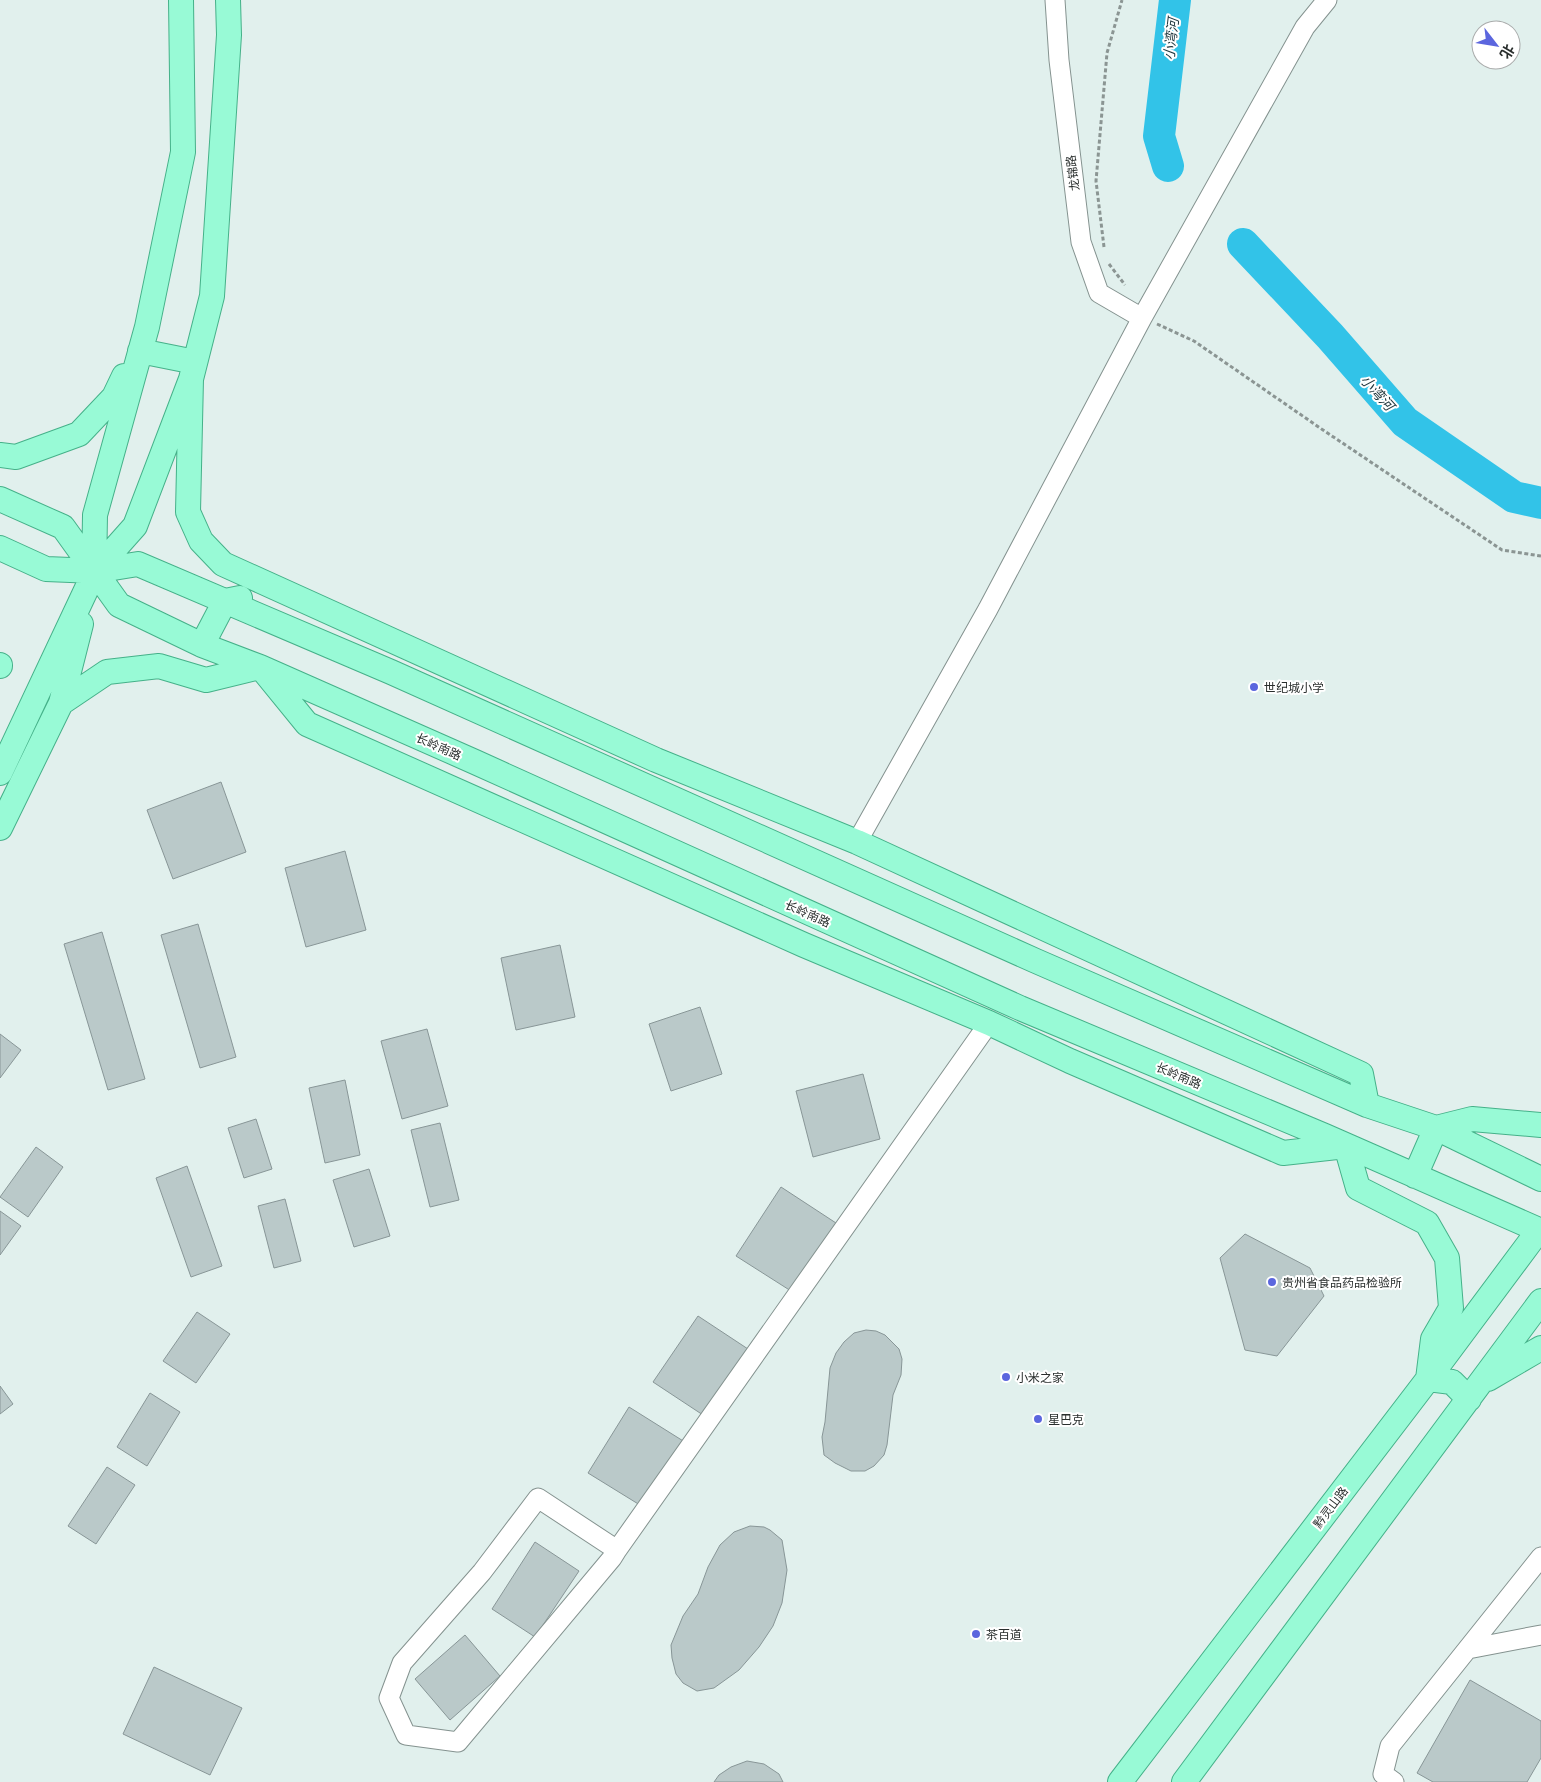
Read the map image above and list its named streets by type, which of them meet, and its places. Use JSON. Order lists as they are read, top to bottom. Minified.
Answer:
{"streets":{"main road":["长岭南路","黔灵山路"],"street":["龙锦路"]},"crossings":[["长岭南路","黔灵山路"]],"water":["小湾河"],"places":["世纪城小学","贵州省食品药品检验所","小米之家","星巴克","茶百道"],"north":"bottom right"}
